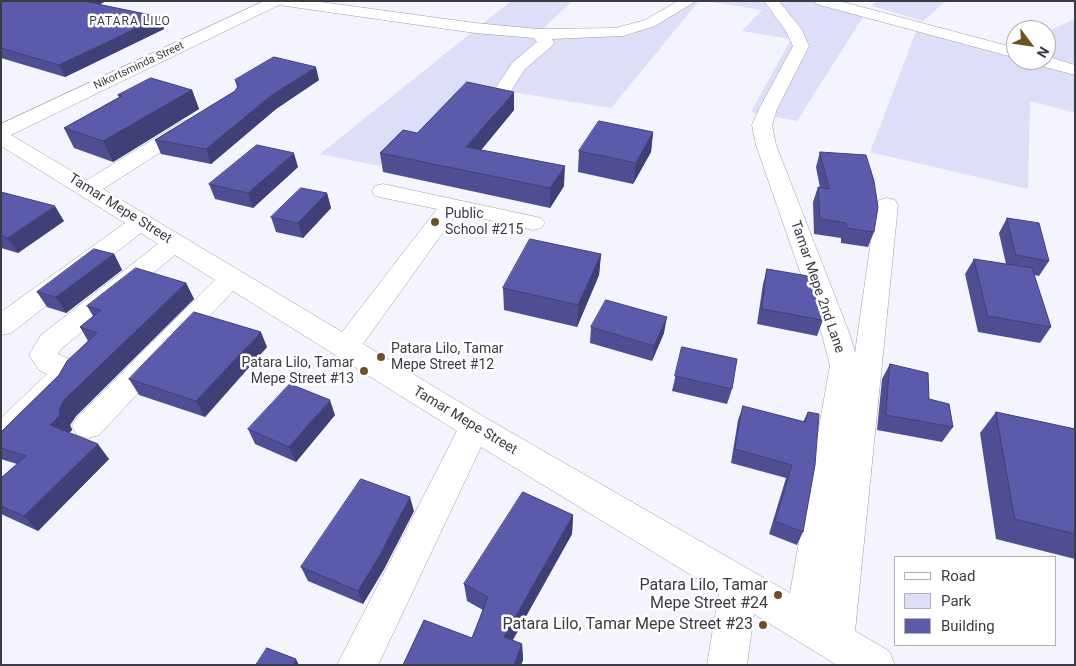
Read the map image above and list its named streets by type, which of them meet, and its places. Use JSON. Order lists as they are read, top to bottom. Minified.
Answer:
{"streets":{"street":["Nikortsminda Street","Tamar Mepe Street","Tamar Mepe 2nd Lane"]},"crossings":[["Nikortsminda Street","Tamar Mepe Street"],["Tamar Mepe Street","Tamar Mepe 2nd Lane"]],"districts":["PATARA LILO"],"places":["Public School #215","Patara Lilo, Tamar Mepe Street #12","Patara Lilo, Tamar Mepe Street #13","Patara Lilo, Tamar Mepe Street #24","Patara Lilo, Tamar Mepe Street #23"],"legend":["Road","Park","Building"],"north":"bottom right"}
